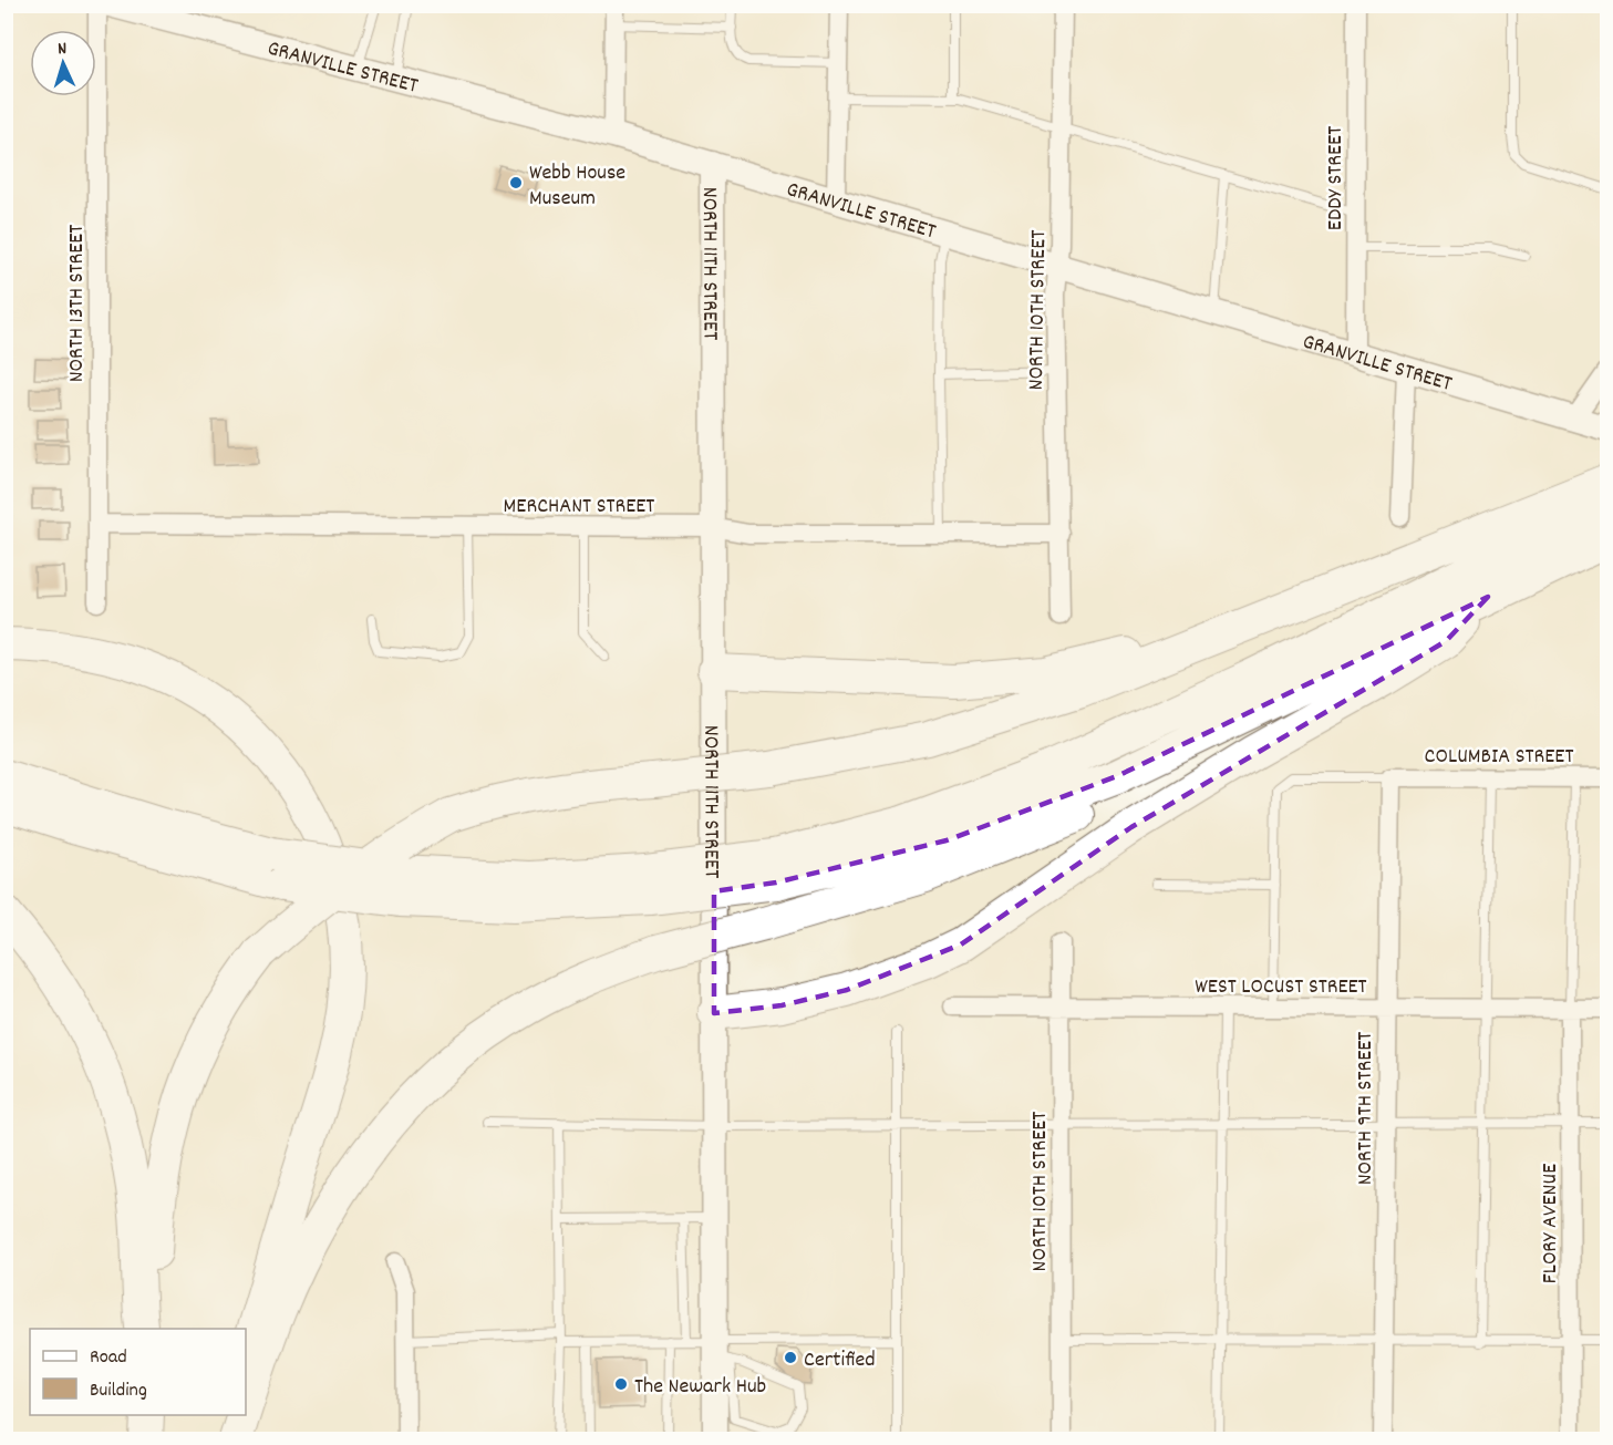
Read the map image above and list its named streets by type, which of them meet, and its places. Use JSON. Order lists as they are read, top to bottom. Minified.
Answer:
{"streets":{"street":["GRANVILLE STREET","EDDY STREET","NORTH 11TH STREET","NORTH 13TH STREET","NORTH 10TH STREET","MERCHANT STREET","COLUMBIA STREET","WEST LOCUST STREET","NORTH 9TH STREET","FLORY AVENUE"]},"crossings":[["GRANVILLE STREET","EDDY STREET"],["GRANVILLE STREET","NORTH 11TH STREET"],["GRANVILLE STREET","NORTH 10TH STREET"],["NORTH 11TH STREET","MERCHANT STREET"],["NORTH 13TH STREET","MERCHANT STREET"],["NORTH 10TH STREET","MERCHANT STREET"],["NORTH 10TH STREET","WEST LOCUST STREET"],["COLUMBIA STREET","NORTH 9TH STREET"],["WEST LOCUST STREET","NORTH 9TH STREET"],["WEST LOCUST STREET","FLORY AVENUE"]],"places":["Webb House Museum","Certified","The Newark Hub"],"legend":["Road","Building"],"north":"top"}
